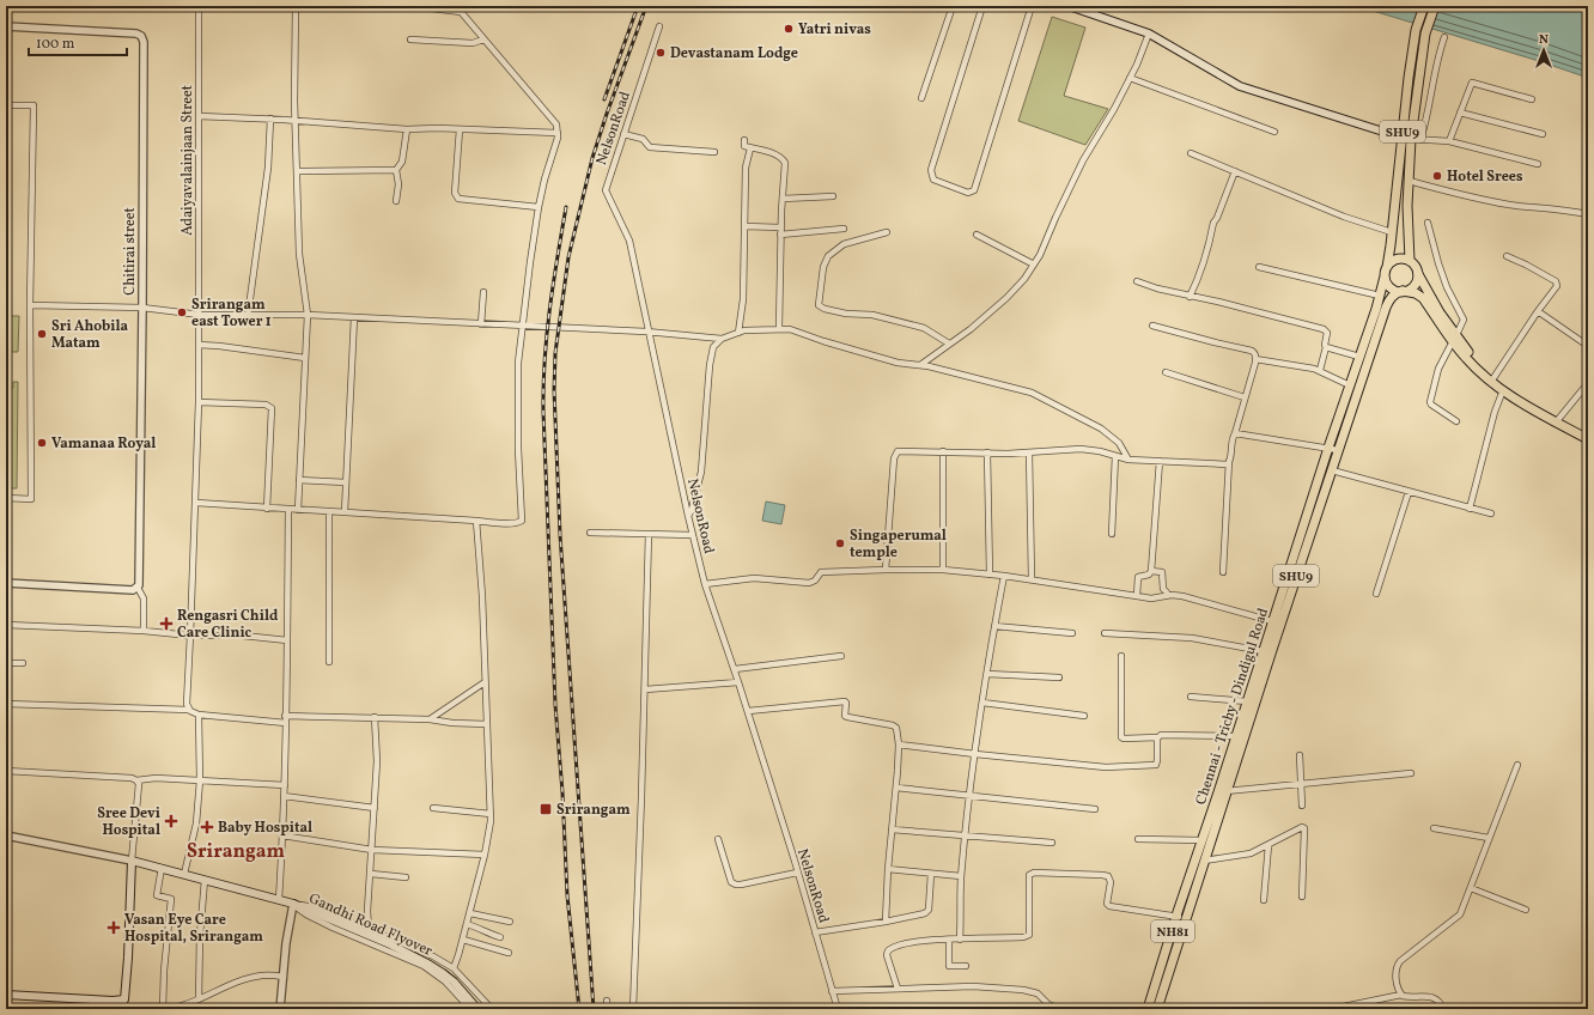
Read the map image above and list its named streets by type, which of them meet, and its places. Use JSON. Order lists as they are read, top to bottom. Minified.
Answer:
{"streets":{"main road":["SHU9","Chennai - Trichy - Dindigul Road","Gandhi Road Flyover","NH81"],"street":["NelsonRoad","Adaiyavalainjaan Street","Chitirai street"]},"crossings":[["SHU9","Chennai - Trichy - Dindigul Road"]],"districts":["Srirangam"],"places":{"other":["Yatri nivas","Devastanam Lodge","Hotel Srees","Srirangam east Tower 1","Sri Ahobila Matam","Vamanaa Royal","Singaperumal temple"],"health":["Rengasri Child Care Clinic","Sree Devi Hospital","Baby Hospital","Vasan Eye Care Hospital, Srirangam"],"transit":["Srirangam"]},"scale_bar":"100 m","north":"top"}
